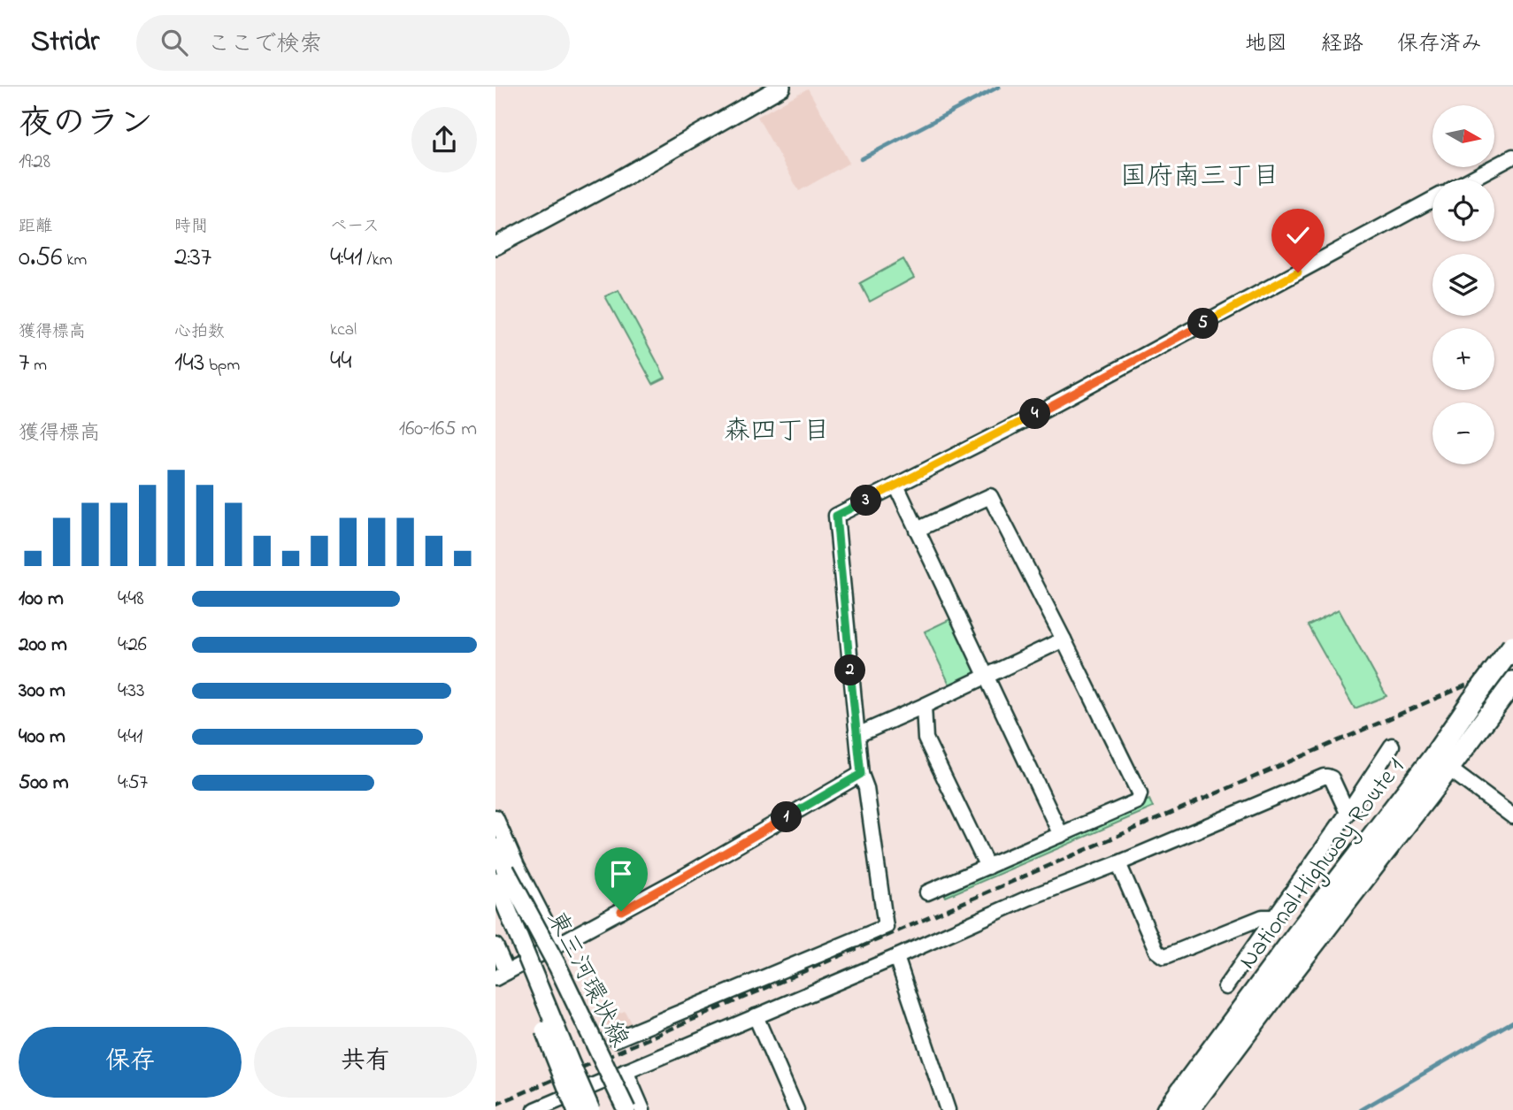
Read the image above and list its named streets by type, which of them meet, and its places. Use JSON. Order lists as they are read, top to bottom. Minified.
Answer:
{"streets":{"highway":["National Highway Route 1"],"main road":["東三河環状線"]},"districts":["国府南三丁目","森四丁目"],"north":"right","page":{"header":"Stridr","search":"ここで検索","nav":["地図","経路","保存済み"],"heading":["夜のラン","19:28"],"map_buttons":["+","−"],"stats":[["距離","0.56 km"],["時間","2:37"],["ペース","4:41 /km"],["獲得標高","7 m"],["心拍数","143 bpm"],["kcal","44"]],"pins":["5","4","3","2","1"],"chart":["獲得標高","160–165 m"],"list":[{"name":"100 m","note":"4:48"},{"name":"200 m","note":"4:26"},{"name":"300 m","note":"4:33"},{"name":"400 m","note":"4:41"},{"name":"500 m","note":"4:57"}],"buttons":["保存","共有"]}}
